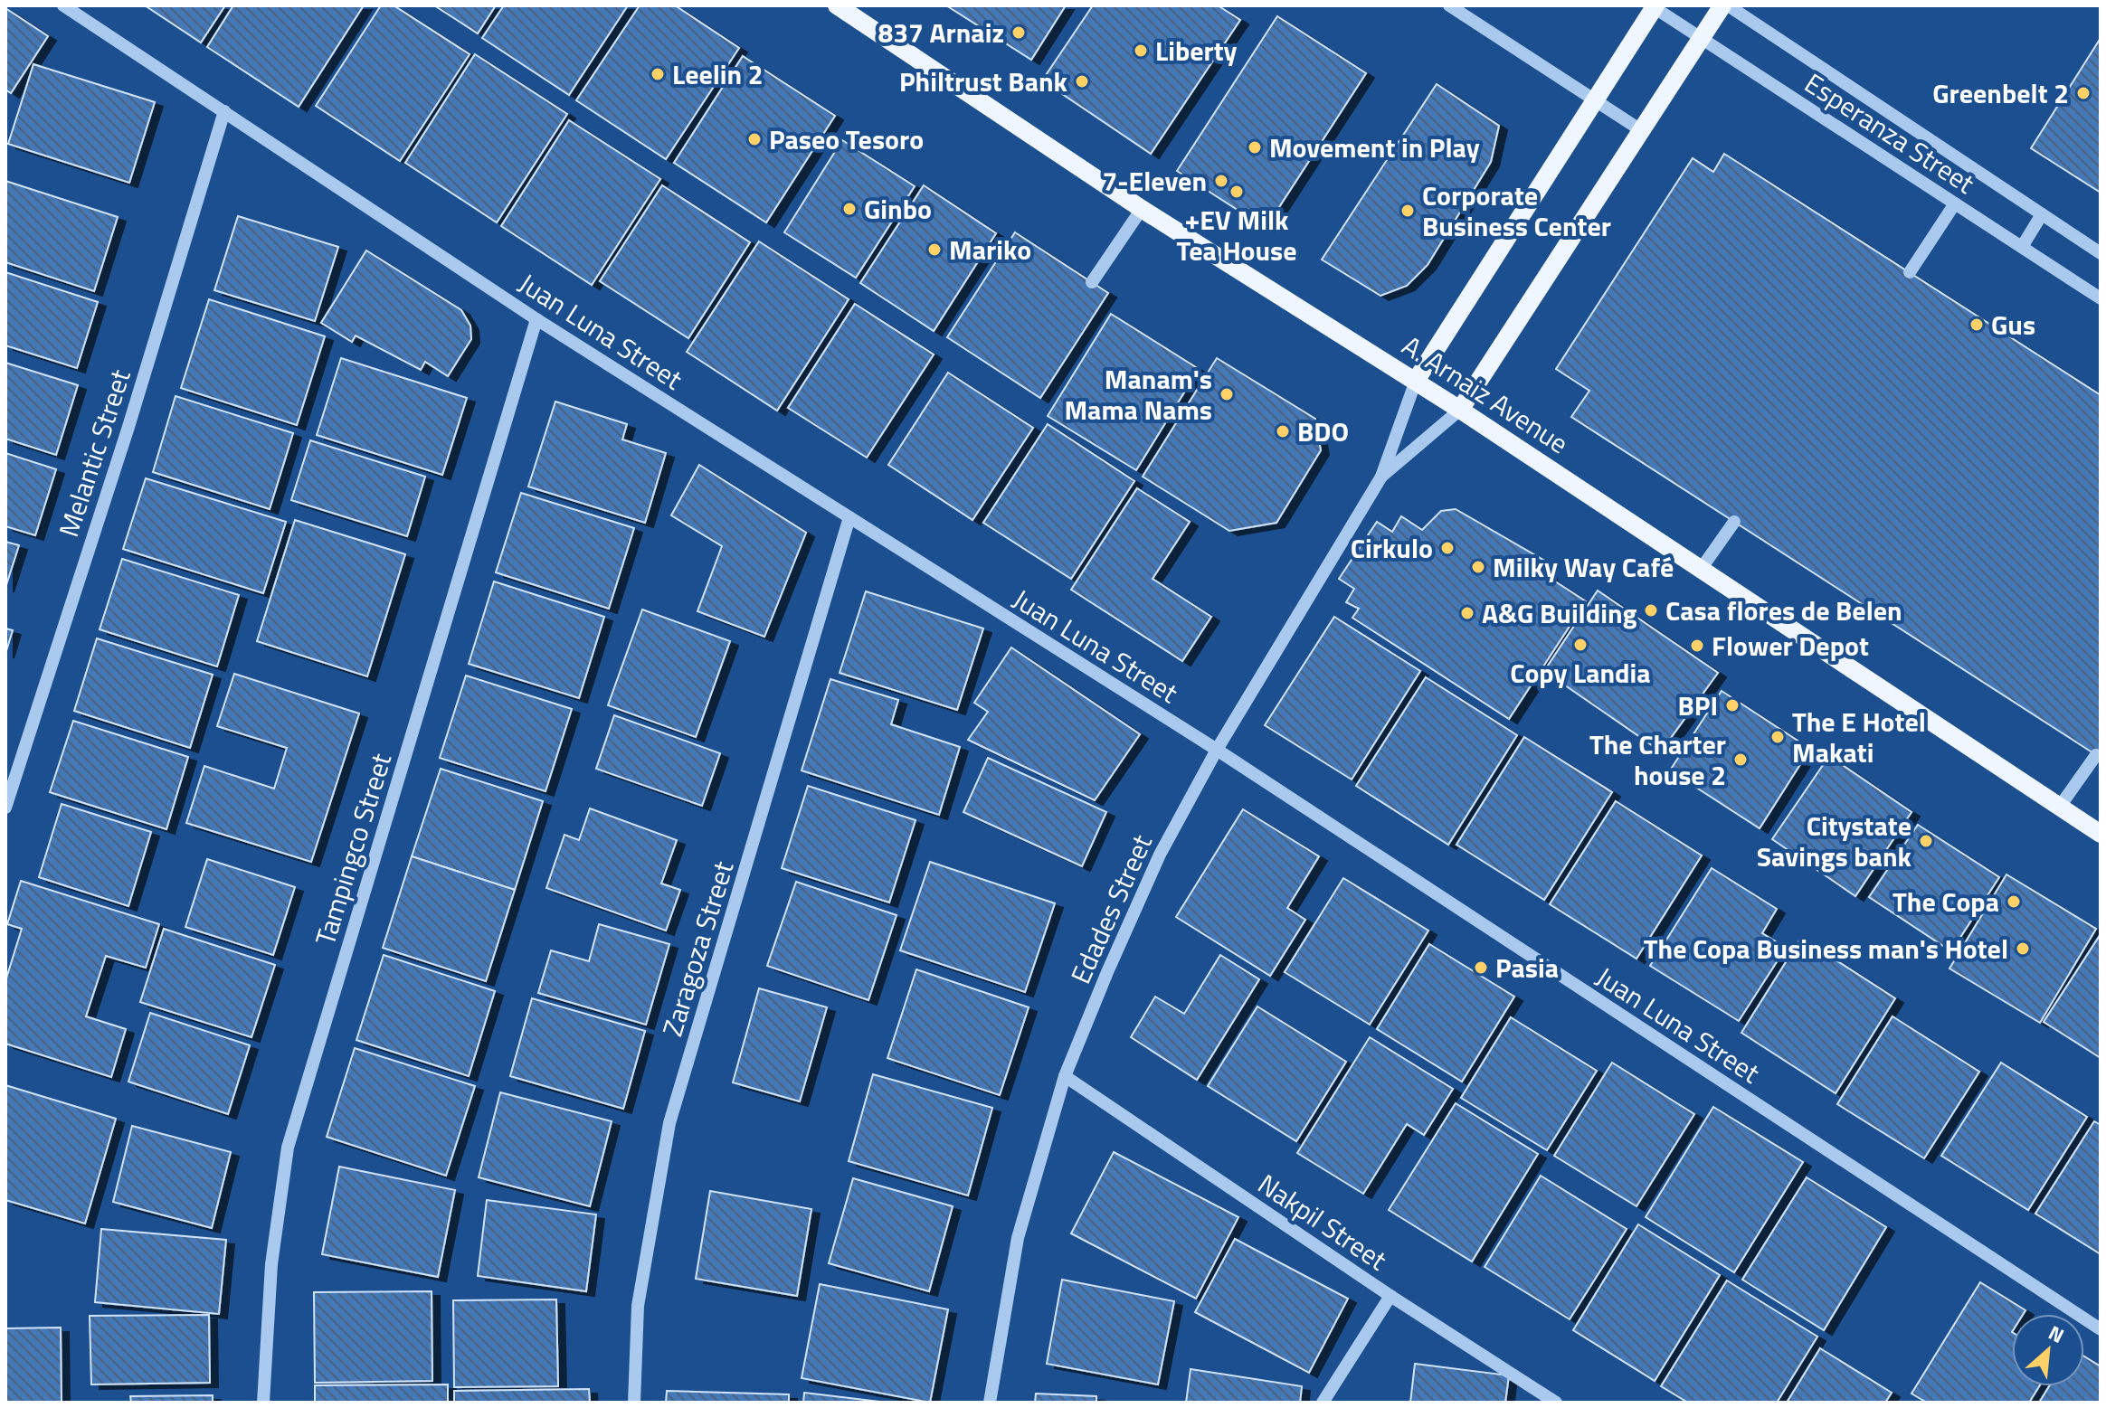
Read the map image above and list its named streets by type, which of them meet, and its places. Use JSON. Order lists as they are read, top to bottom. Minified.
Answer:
{"streets":{"main road":["A. Arnaiz Avenue"],"street":["Esperanza Street","Juan Luna Street","Melantic Street","Tampingco Street","Edades Street","Zaragoza Street","Nakpil Street"]},"crossings":[["Juan Luna Street","Melantic Street"],["Juan Luna Street","Tampingco Street"],["Juan Luna Street","Edades Street"],["Juan Luna Street","Zaragoza Street"],["A. Arnaiz Avenue","Edades Street"],["Edades Street","Nakpil Street"]],"places":["837 Arnaiz","Liberty","Leelin 2","Philtrust Bank","Greenbelt 2","Paseo Tesoro","Movement in Play","7-Eleven","+EV Milk Tea House","Ginbo","Corporate Business Center","Mariko","Gus","Manam's Mama Nams","BDO","Cirkulo","Milky Way Café","Casa flores de Belen","A&G Building","Copy Landia","Flower Depot","BPI","The E Hotel Makati","The Charter house 2","Citystate Savings bank","The Copa","The Copa Business man's Hotel","Pasia"],"north":"top right"}
